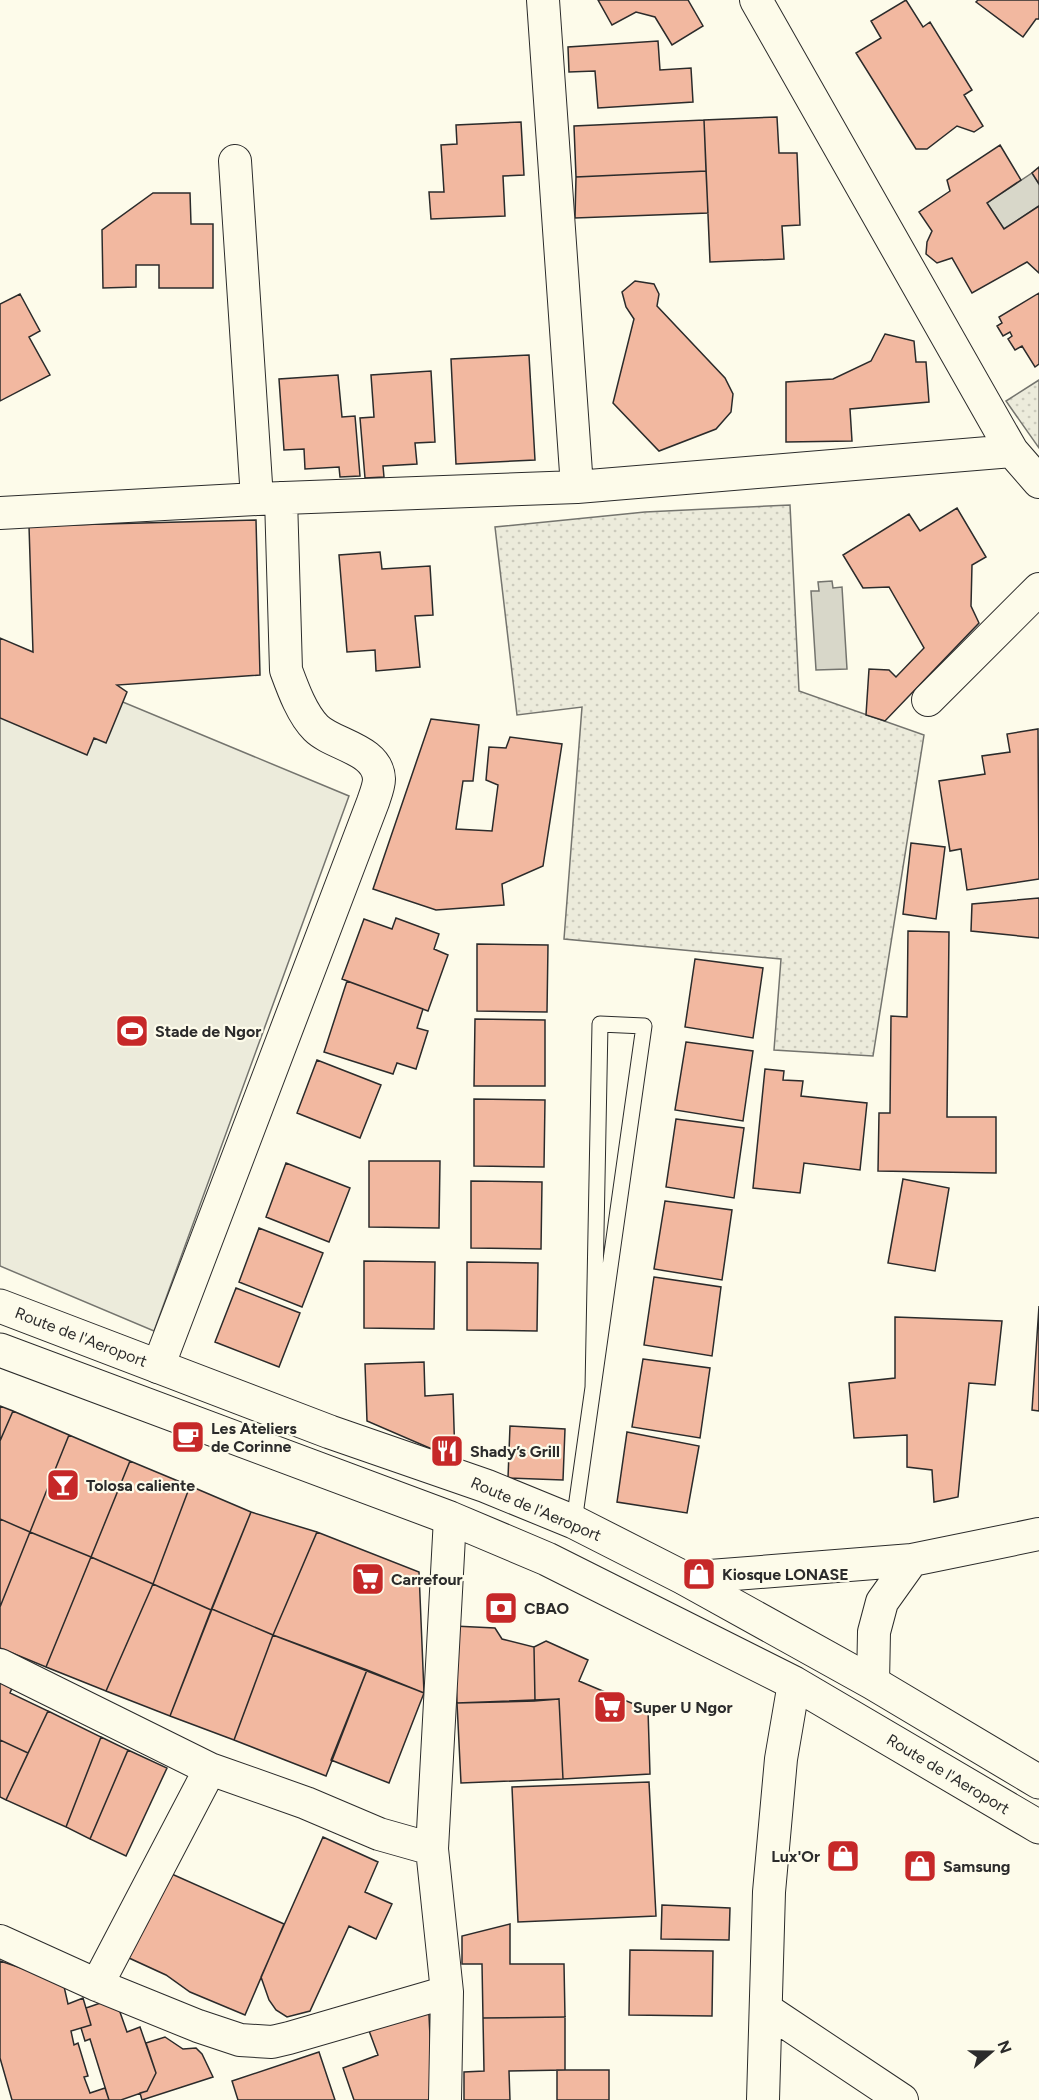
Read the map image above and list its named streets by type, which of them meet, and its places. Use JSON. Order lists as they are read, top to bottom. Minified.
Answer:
{"streets":{"highway":["Route de l'Aeroport"]},"places":{"sports":["Stade de Ngor"],"cafe":["Les Ateliers de Corinne"],"restaurant":["Shady’s Grill"],"bar":["Tolosa caliente"],"shop":["Kiosque LONASE","Lux'Or","Samsung"],"supermarket":["Carrefour","Super U Ngor"],"bank":["CBAO"]},"north":"right"}
